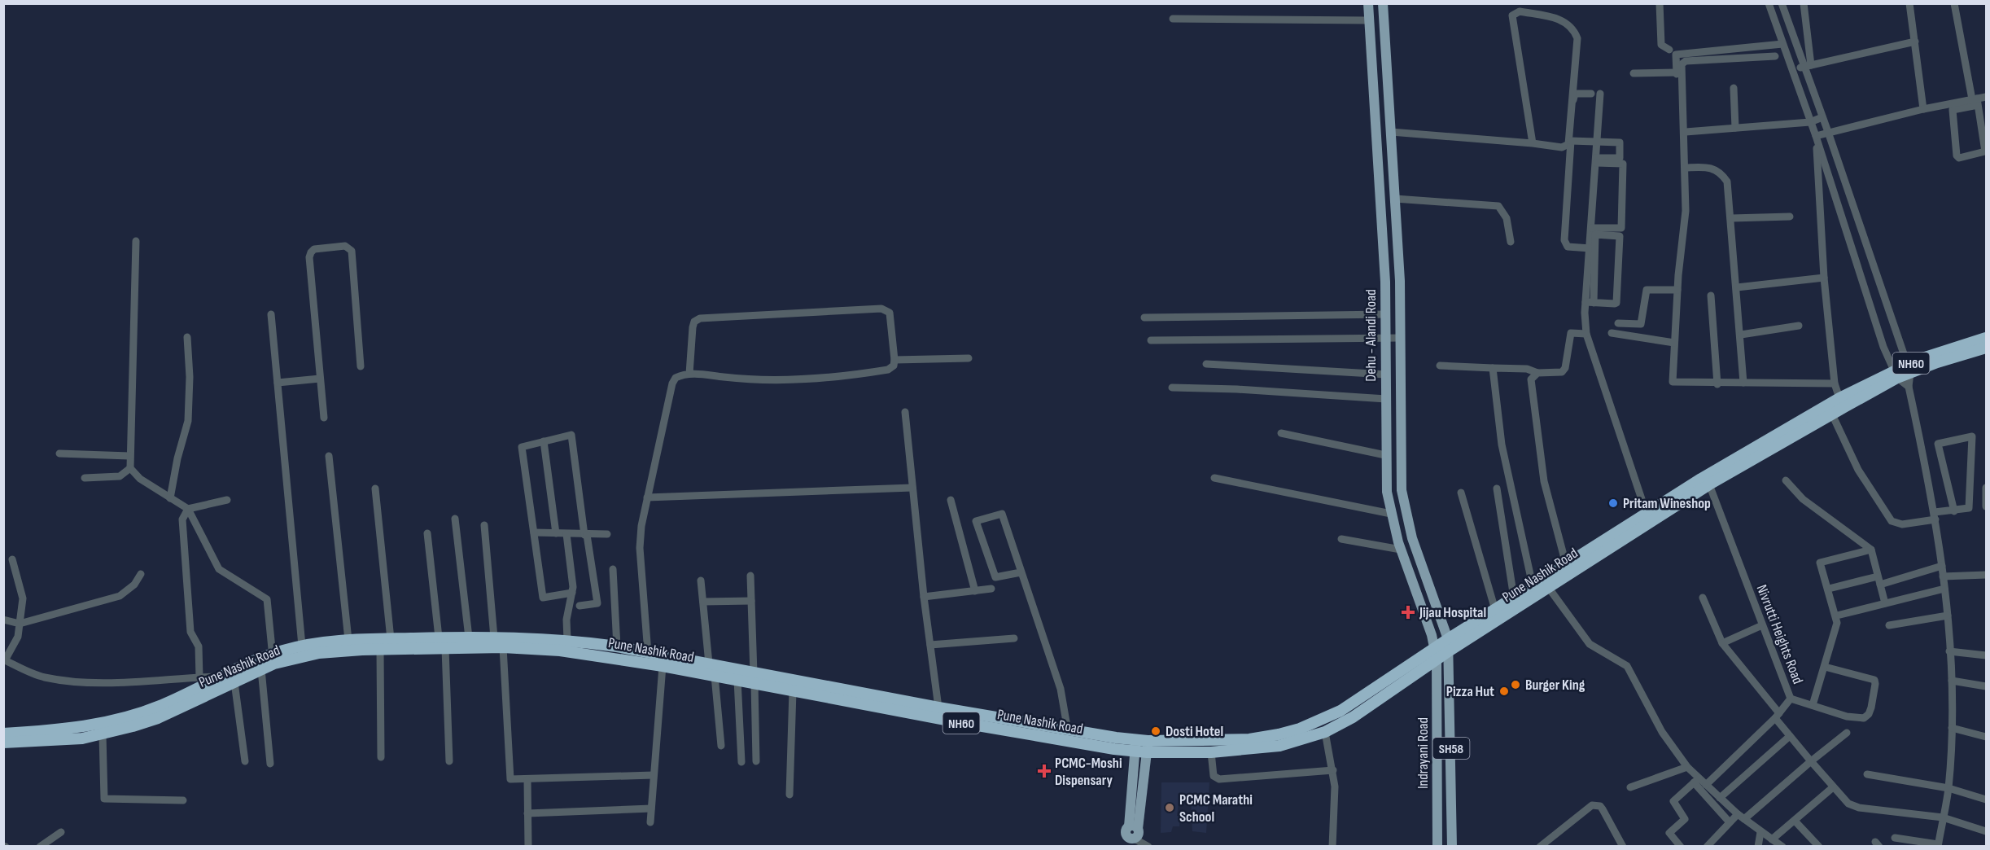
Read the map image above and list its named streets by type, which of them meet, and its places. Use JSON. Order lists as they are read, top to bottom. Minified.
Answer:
{"streets":{"highway":["NH60","Pune Nashik Road"],"main road":["Dehu - Alandi Road","SH58","Indrayani Road"],"street":["Nivrutti Heights Road"]},"crossings":[["Dehu - Alandi Road","Pune Nashik Road"],["Dehu - Alandi Road","Indrayani Road"],["Pune Nashik Road","Nivrutti Heights Road"],["Pune Nashik Road","Indrayani Road"]],"places":{"other":["Pritam Wineshop","Burger King","Pizza Hut","Dosti Hotel","PCMC Marathi School"],"health":["Jijau Hospital","PCMC-Moshi Dispensary"]}}
